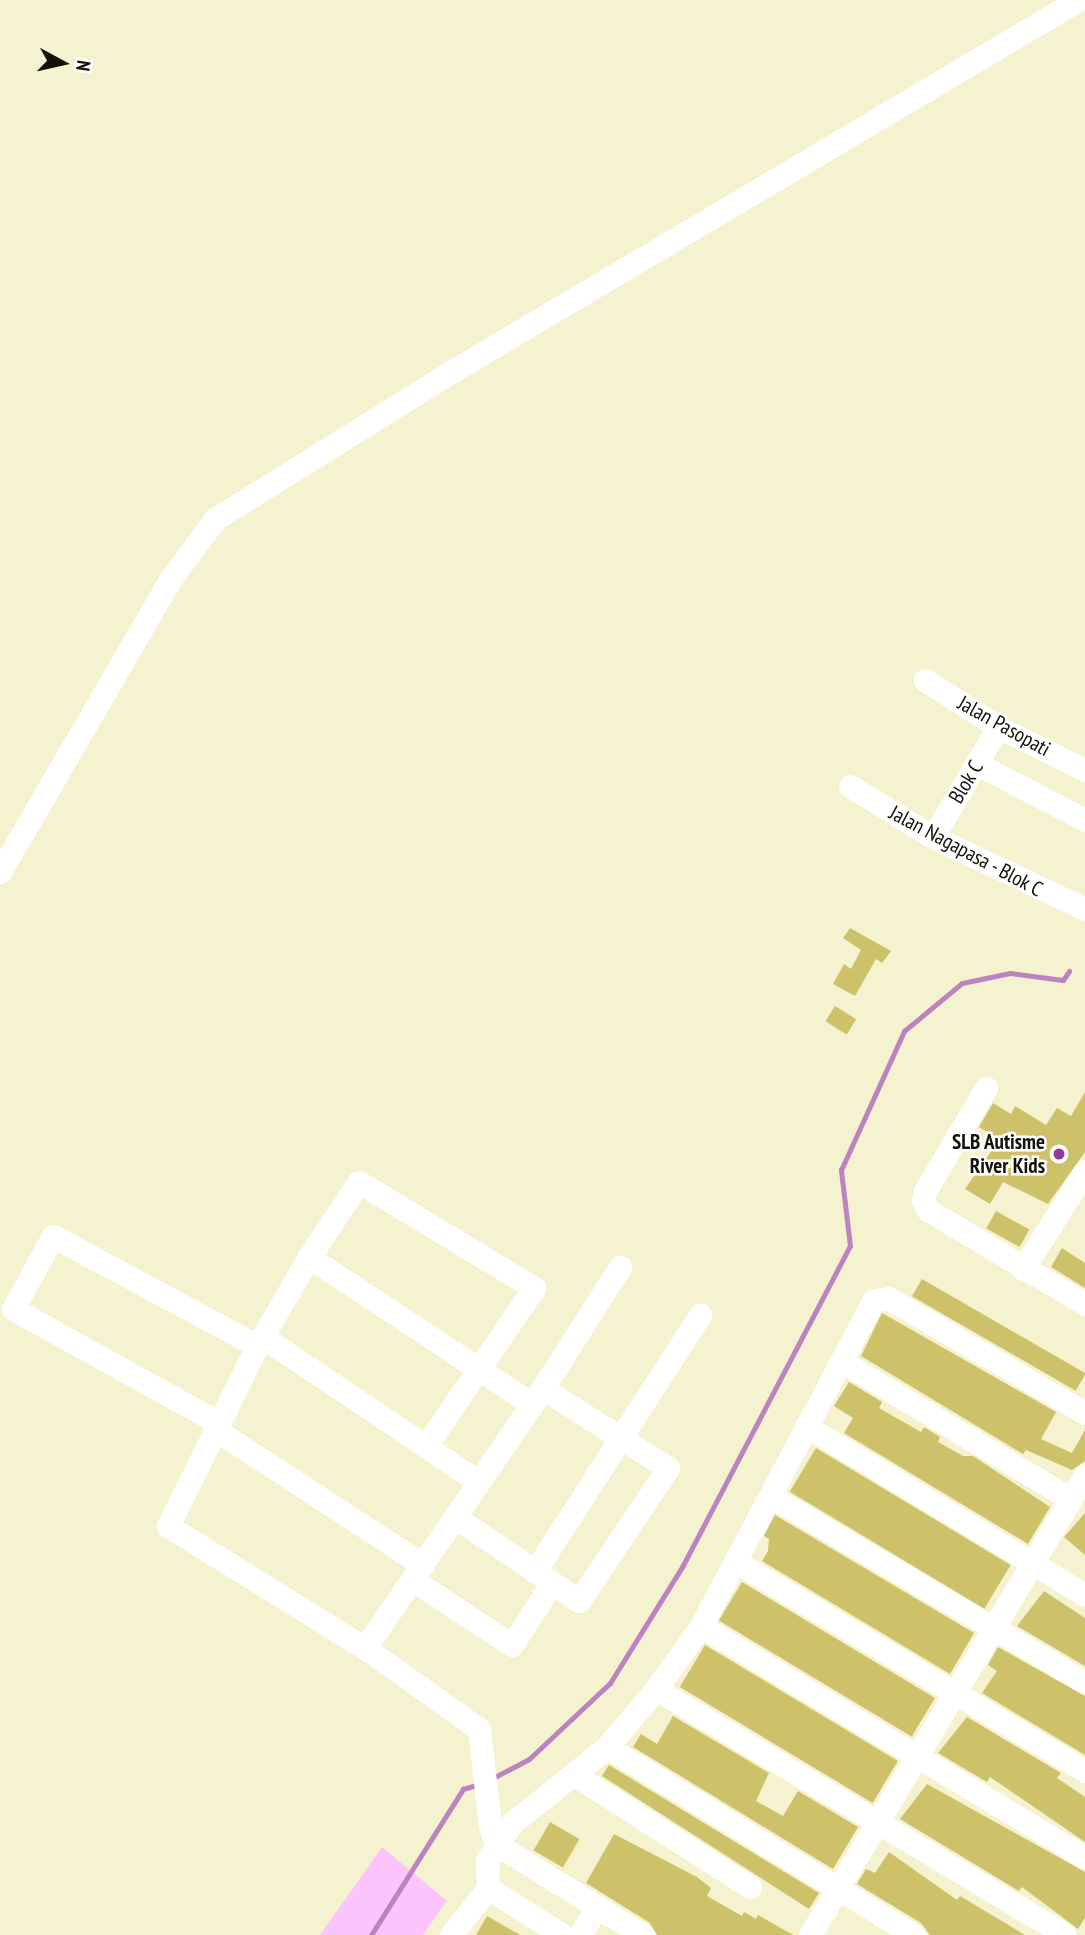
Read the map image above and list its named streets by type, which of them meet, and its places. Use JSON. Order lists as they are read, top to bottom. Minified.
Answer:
{"streets":{"street":["Jalan Pasopati","Blok C","Jalan Nagapasa - Blok C"]},"crossings":[["Jalan Pasopati","Blok C"],["Blok C","Jalan Nagapasa - Blok C"]],"places":["SLB Autisme River Kids"],"north":"right"}
